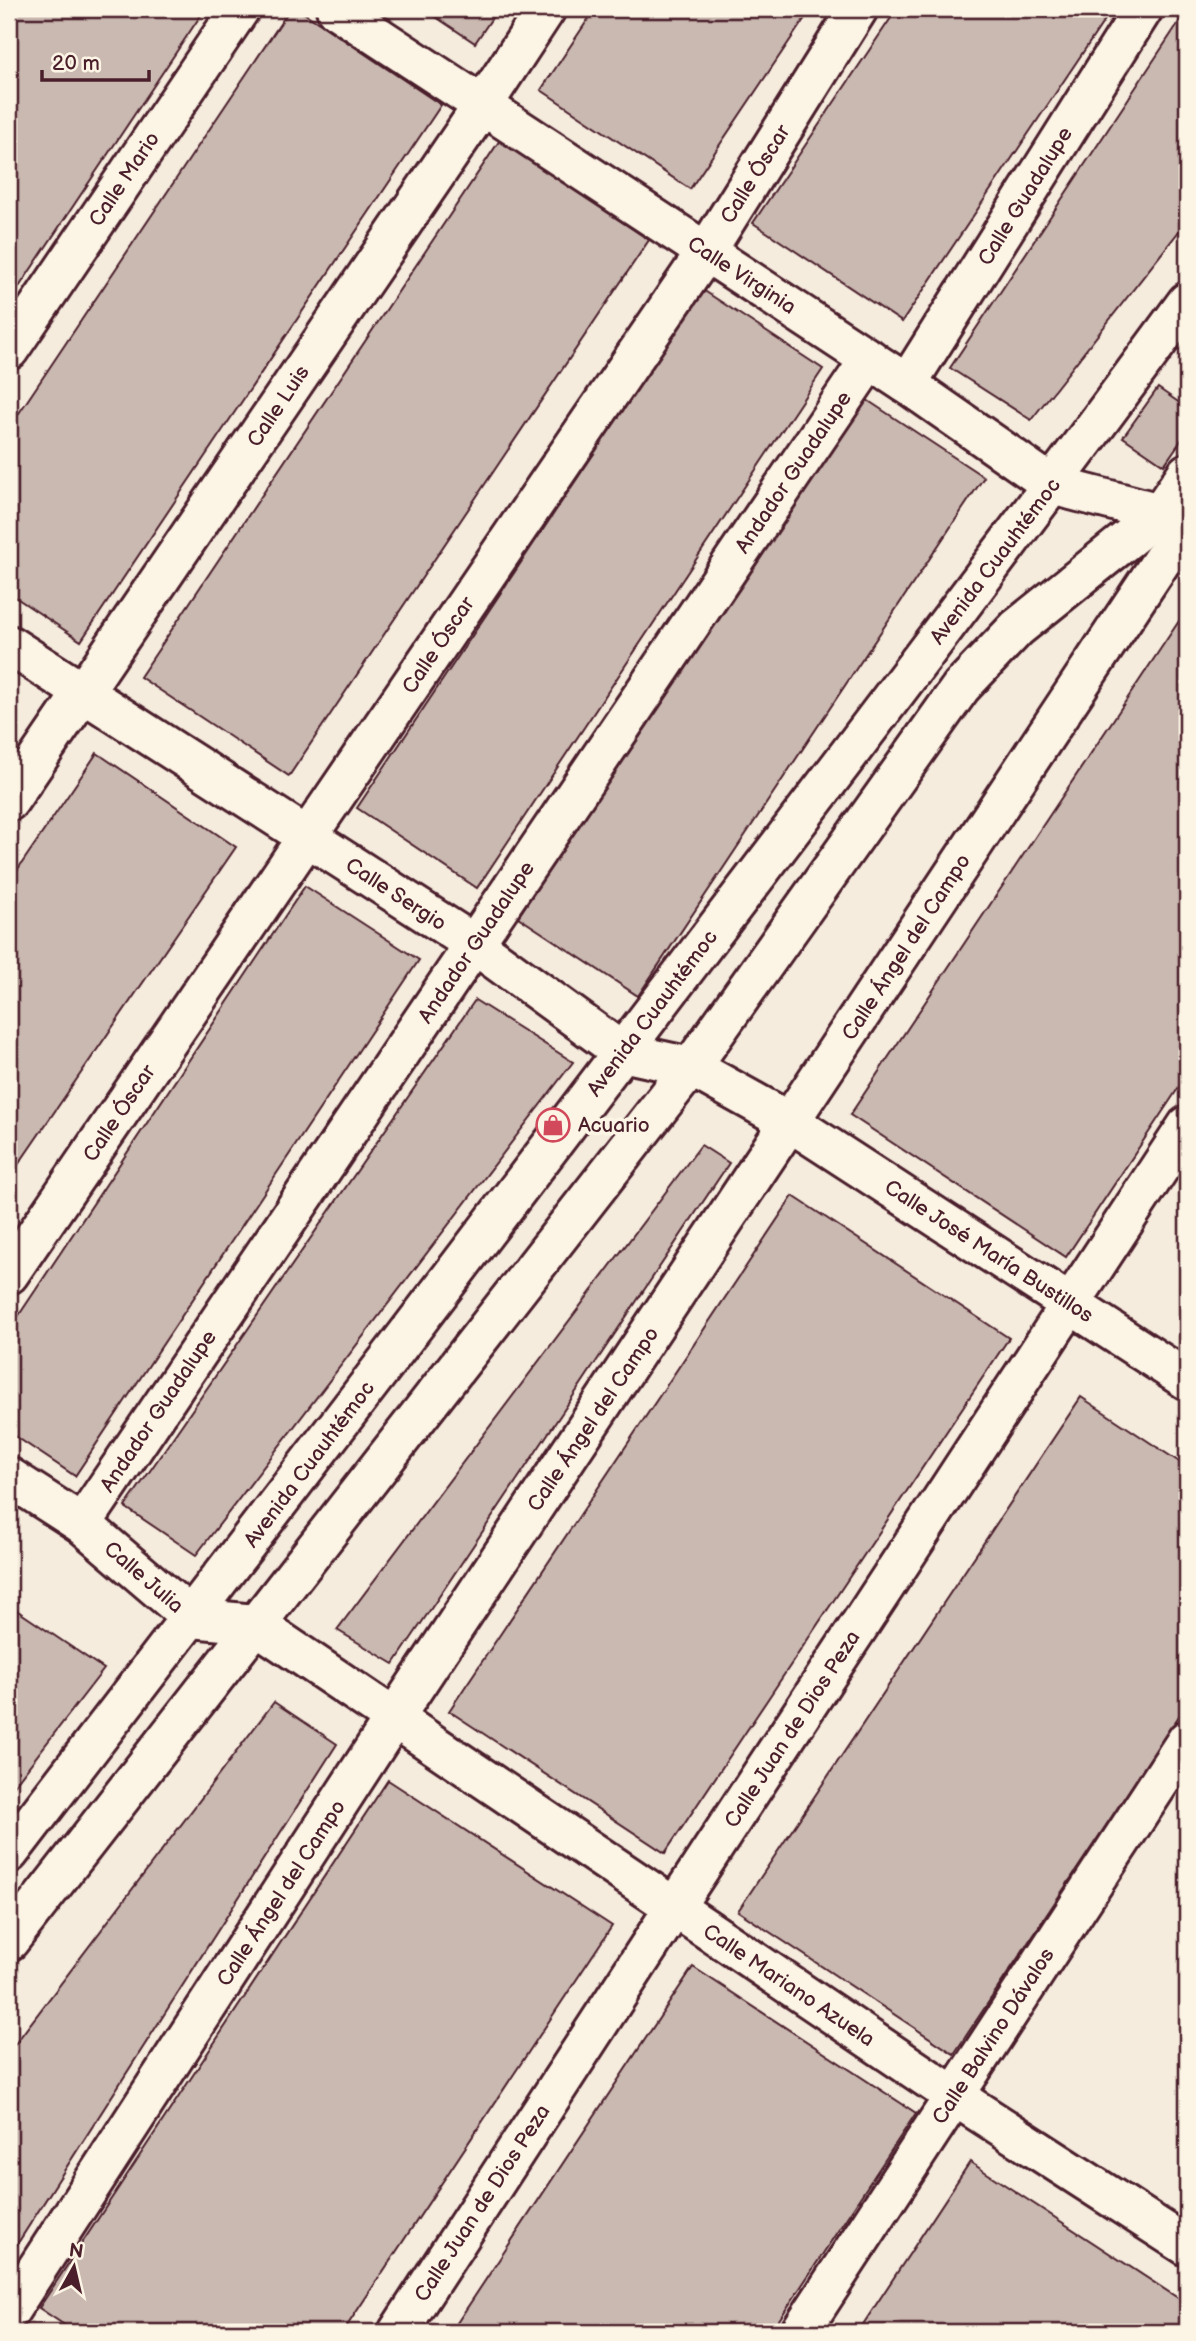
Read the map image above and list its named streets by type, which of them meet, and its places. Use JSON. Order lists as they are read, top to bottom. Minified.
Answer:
{"streets":{"street":["Calle Óscar","Calle Mario","Calle Guadalupe","Calle Virginia","Calle Luis","Andador Guadalupe","Avenida Cuauhtémoc","Calle Sergio","Calle Ángel del Campo","Calle José María Bustillos","Calle Julia","Calle Juan de Dios Peza","Calle Mariano Azuela","Calle Balvino Dávalos"]},"crossings":[["Calle Óscar","Calle Virginia"],["Calle Óscar","Calle Sergio"],["Calle Guadalupe","Calle Virginia"],["Calle Virginia","Calle Luis"],["Calle Virginia","Andador Guadalupe"],["Calle Virginia","Avenida Cuauhtémoc"],["Calle Virginia","Calle Ángel del Campo"],["Calle Luis","Calle Sergio"],["Andador Guadalupe","Calle Sergio"],["Andador Guadalupe","Calle Julia"],["Avenida Cuauhtémoc","Calle Sergio"],["Avenida Cuauhtémoc","Calle Julia"],["Calle Sergio","Calle Ángel del Campo"],["Calle Sergio","Calle José María Bustillos"],["Calle Ángel del Campo","Calle José María Bustillos"],["Calle Ángel del Campo","Calle Julia"],["Calle Ángel del Campo","Calle Mariano Azuela"],["Calle José María Bustillos","Calle Juan de Dios Peza"],["Calle Julia","Calle Mariano Azuela"],["Calle Juan de Dios Peza","Calle Mariano Azuela"],["Calle Mariano Azuela","Calle Balvino Dávalos"]],"places":{"shop":["Acuario"]},"scale_bar":"20 m","north":"top"}
